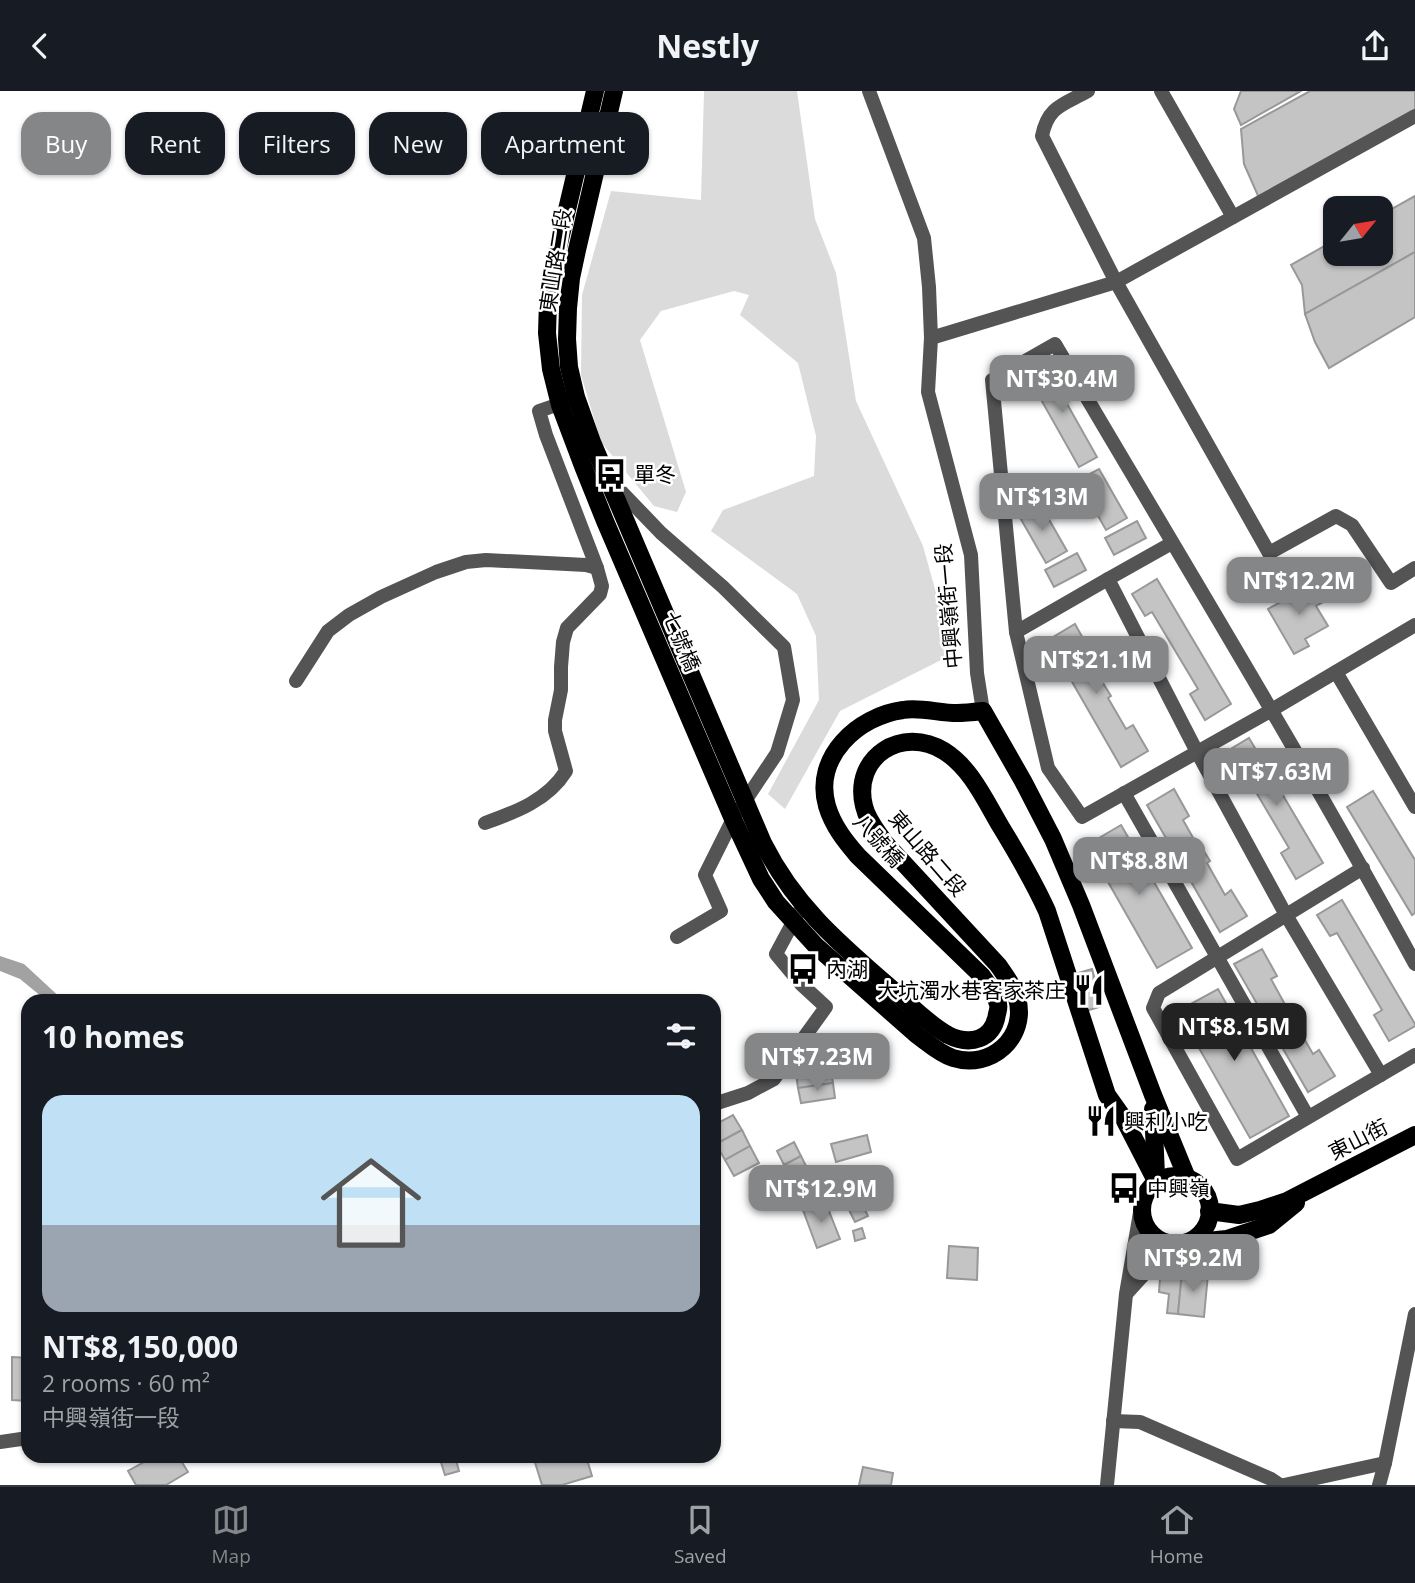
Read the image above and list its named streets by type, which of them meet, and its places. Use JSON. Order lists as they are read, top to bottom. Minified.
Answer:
{"streets":{"main road":["東山路二段","中興嶺街一段","七號橋","八號橋","東山街"]},"crossings":[["東山路二段","中興嶺街一段"],["東山路二段","七號橋"],["東山路二段","東山街"],["中興嶺街一段","八號橋"],["中興嶺街一段","東山街"]],"places":{"bus stop":["單冬","內湖","中興嶺"],"restaurant":["大坑濁水巷客家茶庄","興利小吃"]},"north":"top right","page":{"header":"Nestly","chip":["Buy","Rent","Filters","New","Apartment"],"price":["NT$30.4M","NT$13M","NT$12.2M","NT$21.1M","NT$7.63M","NT$8.8M","NT$8.15M","NT$7.23M","NT$12.9M","NT$9.2M"],"heading":"10 homes","list":[{"name":"NT$8,150,000","note":"2 rooms · 60 m² · 中興嶺街一段"}],"tabs":["Map","Saved","Home"]}}
